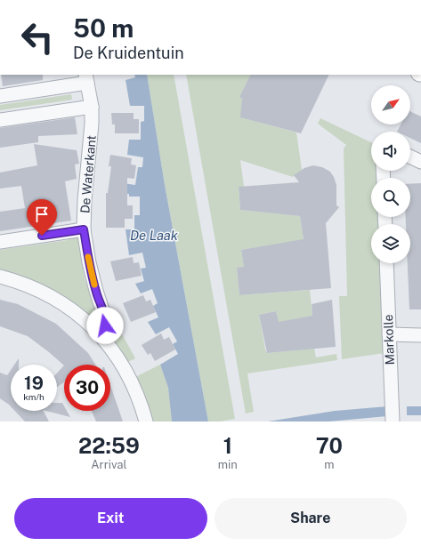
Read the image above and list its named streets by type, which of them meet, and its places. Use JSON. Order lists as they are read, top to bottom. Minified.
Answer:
{"streets":{"street":["De Waterkant","Markolle"]},"water":["De Laak"],"north":"top right","page":{"turn":["50 m","De Kruidentuin"],"speed":"19 km/h","limit":"30","eta":["22:59","Arrival","1","min","70","m"],"buttons":["Exit","Share"]}}
